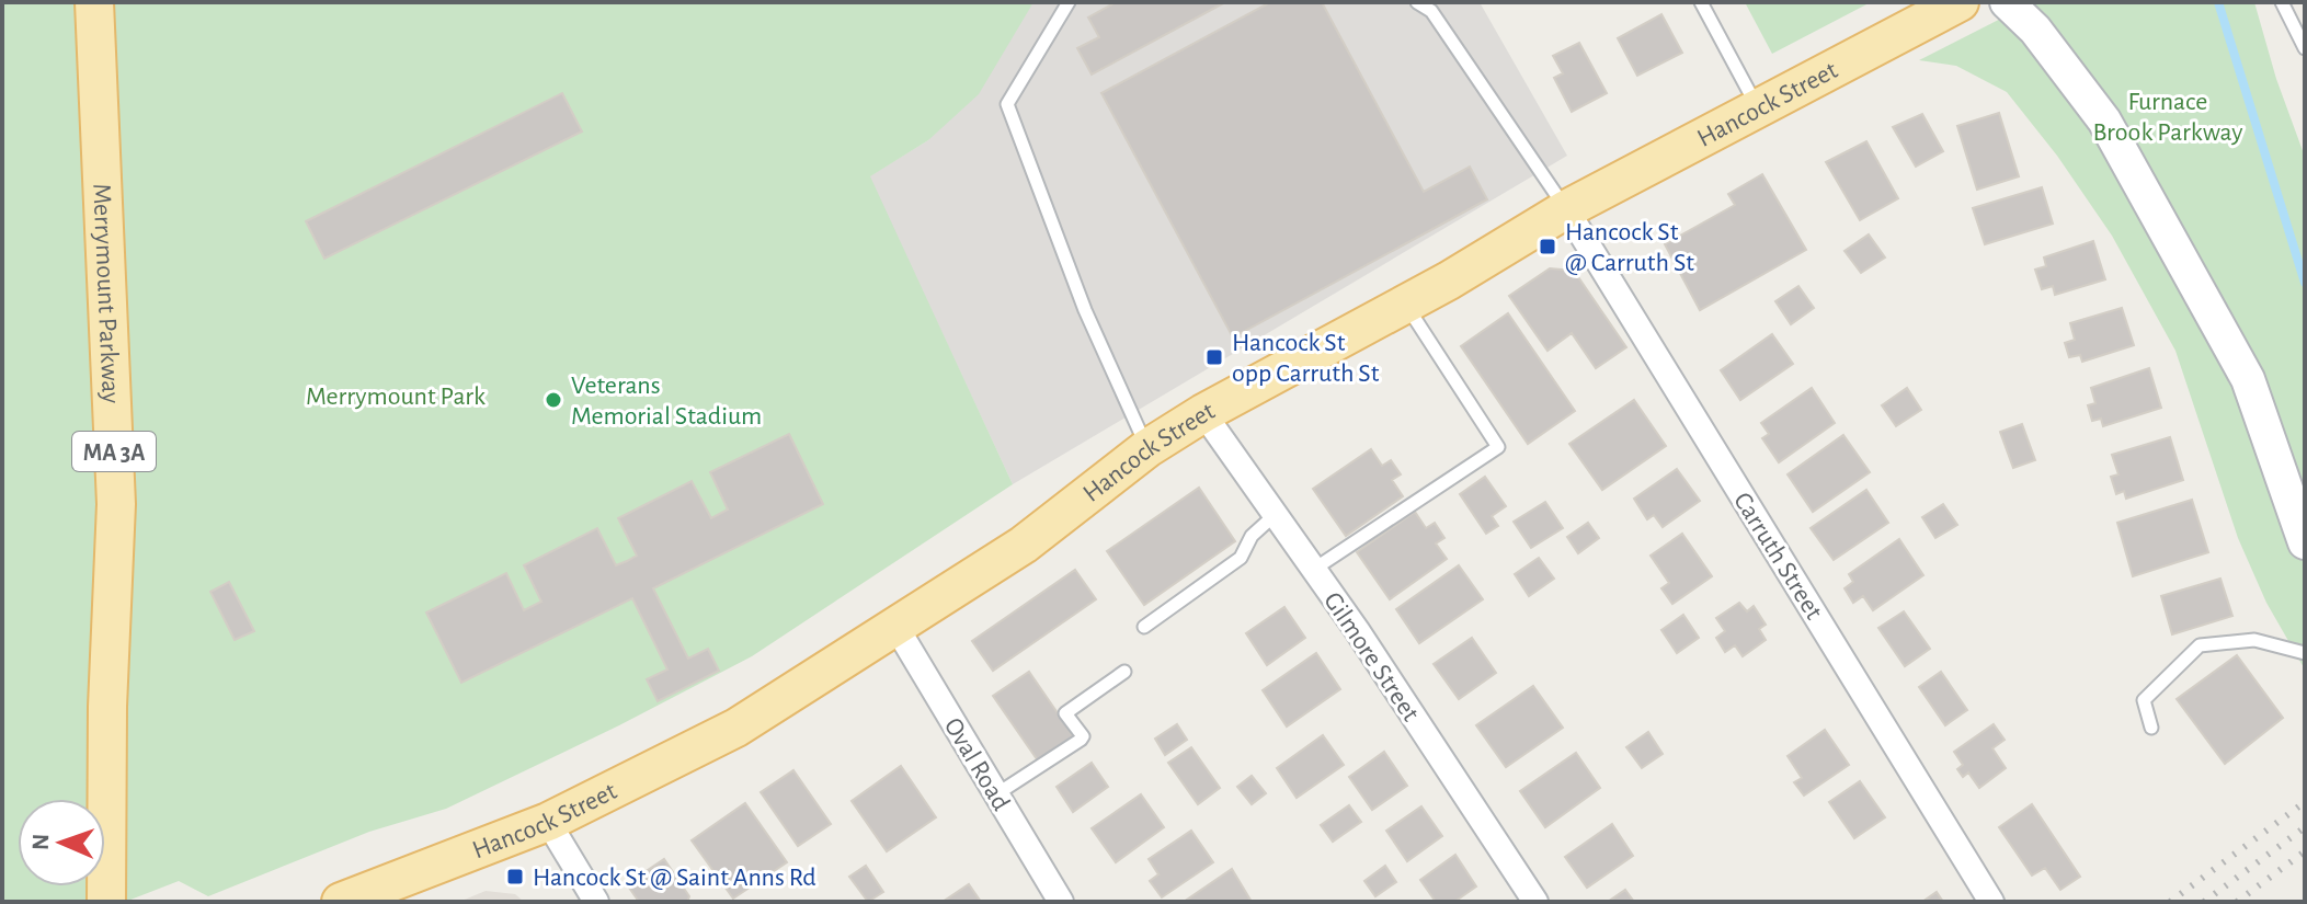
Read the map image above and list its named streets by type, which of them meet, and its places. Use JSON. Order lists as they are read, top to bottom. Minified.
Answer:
{"streets":{"main road":["Hancock Street","Merrymount Parkway","MA 3A"],"street":["Carruth Street","Gilmore Street","Oval Road"]},"crossings":[["Hancock Street","Carruth Street"],["Hancock Street","Gilmore Street"],["Hancock Street","Oval Road"]],"parks":["Furnace Brook Parkway","Merrymount Park"],"places":{"transit":["Hancock St @ Carruth St","Hancock St opp Carruth St","Hancock St @ Saint Anns Rd"],"other":["Veterans Memorial Stadium"]},"north":"left"}
